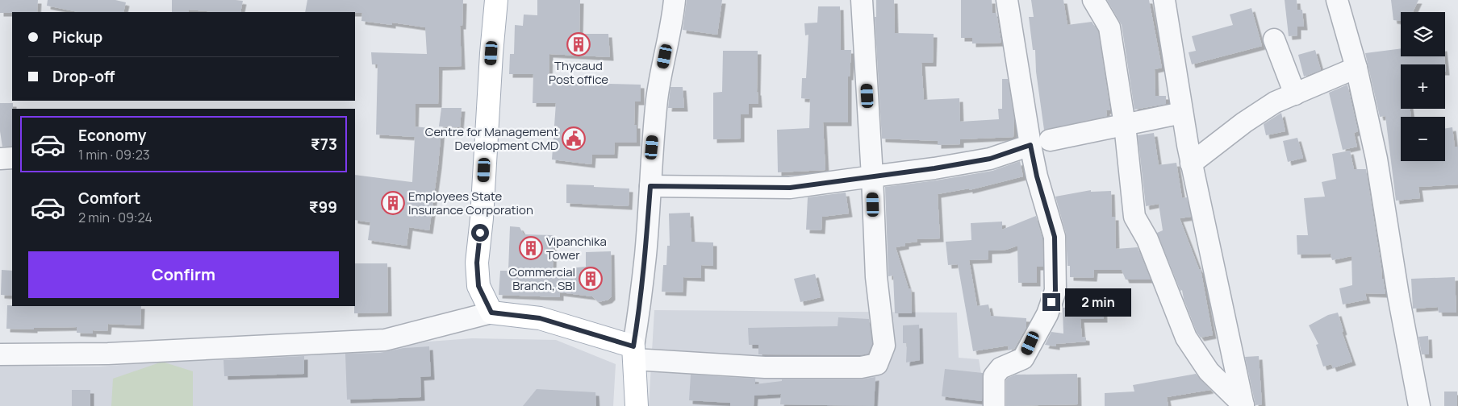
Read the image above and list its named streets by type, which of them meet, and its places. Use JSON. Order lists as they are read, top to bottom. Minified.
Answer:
{"places":{"building":["Thycaud Post office","Employees State Insurance Corporation","Vipanchika Tower","Commercial Branch, SBI"],"public building":["Centre for Management Development CMD"]},"page":{"map_buttons":["+","−"],"banner":["Pickup","Drop-off"],"list":[{"name":"Economy","note":"1 min · 09:23","value":"₹73"},{"name":"Comfort","note":"2 min · 09:24","value":"₹99"}],"buttons":"Confirm","bubble":"2 min"}}
